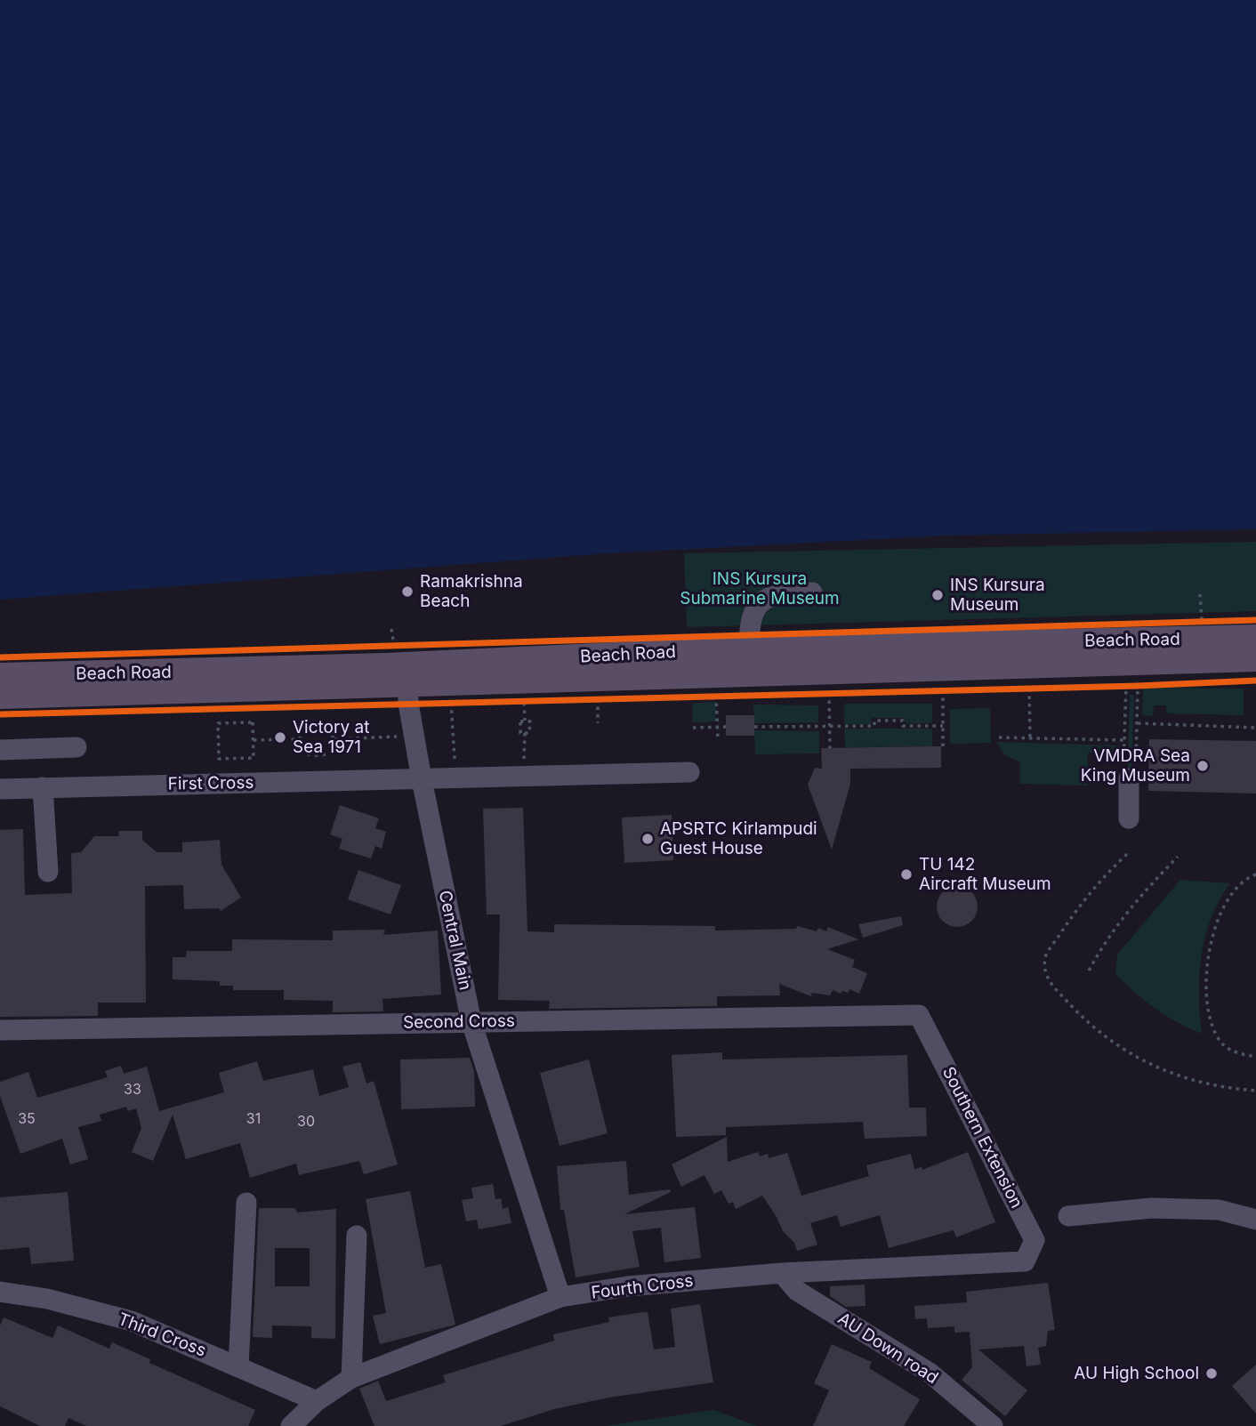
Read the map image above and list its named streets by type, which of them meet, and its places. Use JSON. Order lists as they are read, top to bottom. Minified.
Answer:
{"streets":{"main road":["Beach Road"],"street":["First Cross","Central Main","Second Cross","Southern Extension","Fourth Cross","Third Cross","AU Down road"]},"crossings":[["Beach Road","Central Main"],["First Cross","Central Main"],["Central Main","Second Cross"],["Central Main","Fourth Cross"],["Second Cross","Southern Extension"],["Southern Extension","Fourth Cross"],["Fourth Cross","Third Cross"],["Fourth Cross","AU Down road"]],"parks":["INS Kursura Submarine Museum"],"places":["Ramakrishna Beach","INS Kursura Museum","Victory at Sea 1971","VMDRA Sea King Museum","APSRTC Kirlampudi Guest House","TU 142 Aircraft Museum","AU High School"],"house_numbers":["33","35","31","30"]}
